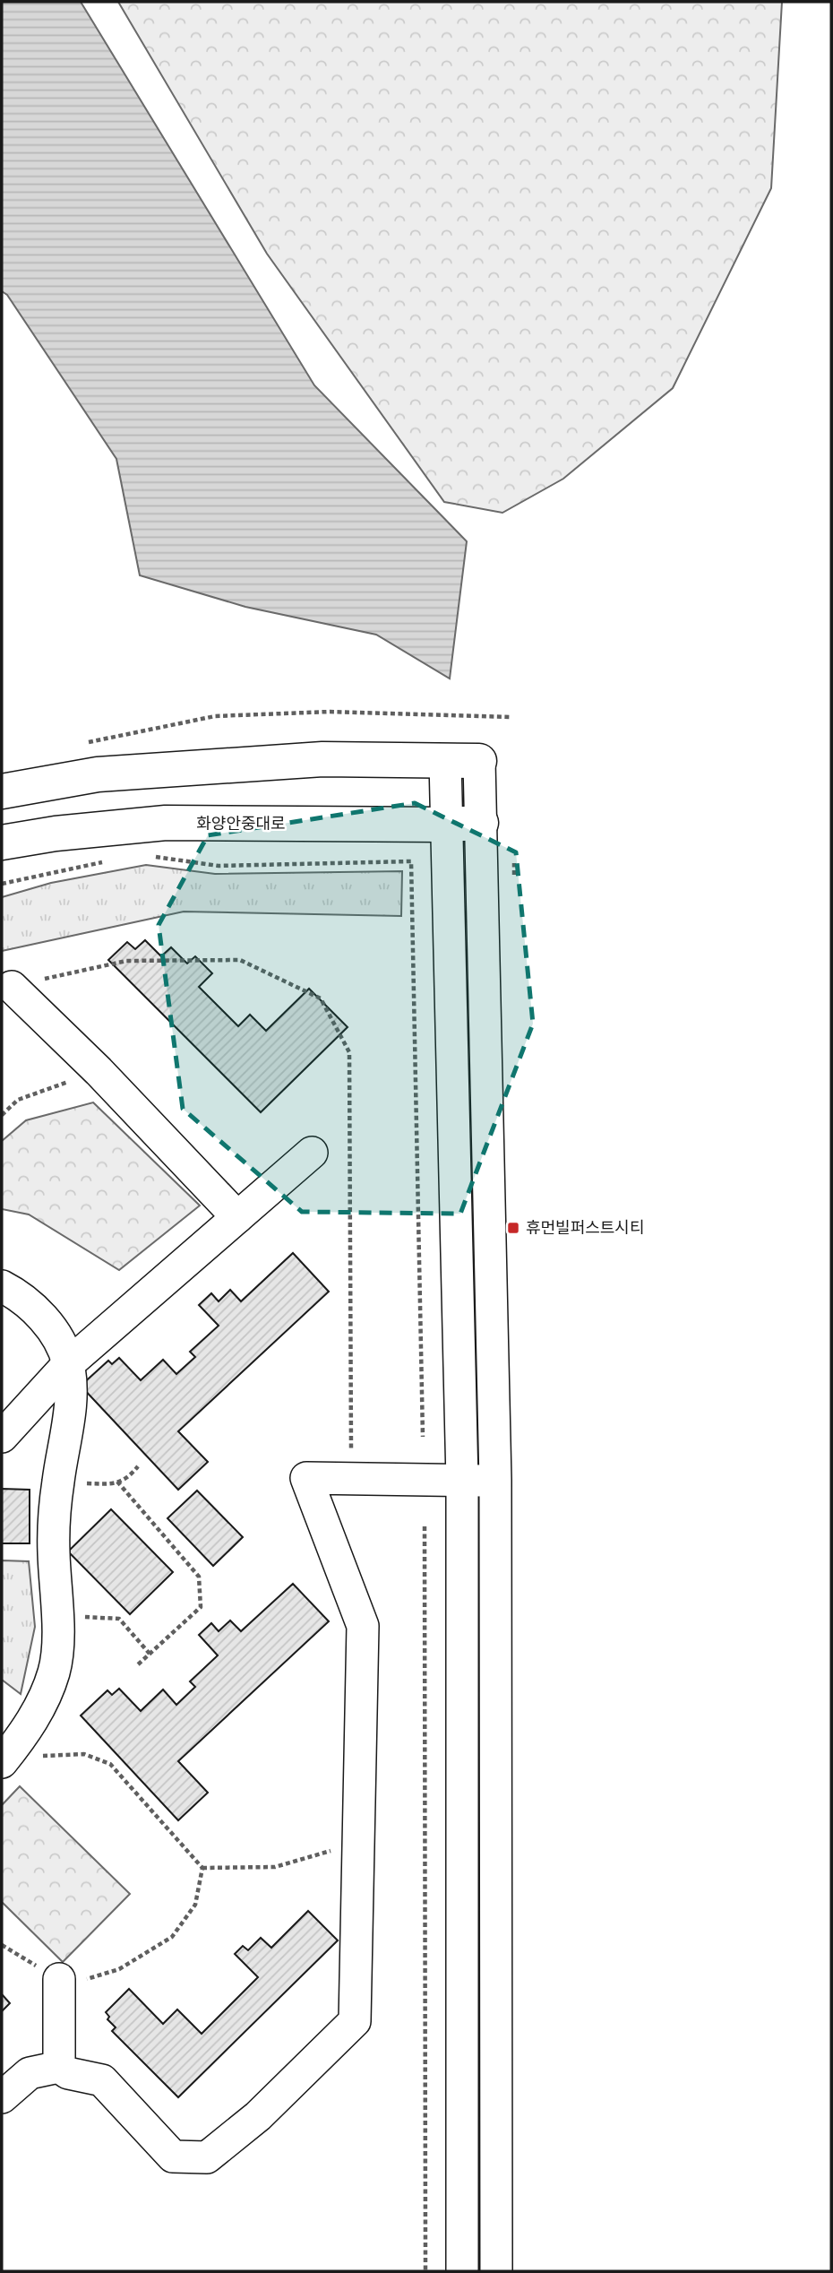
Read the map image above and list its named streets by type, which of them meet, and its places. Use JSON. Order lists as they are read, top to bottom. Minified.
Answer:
{"streets":{"main road":["화양안중대로"]},"places":{"transit":["휴먼빌퍼스트시티"]}}
